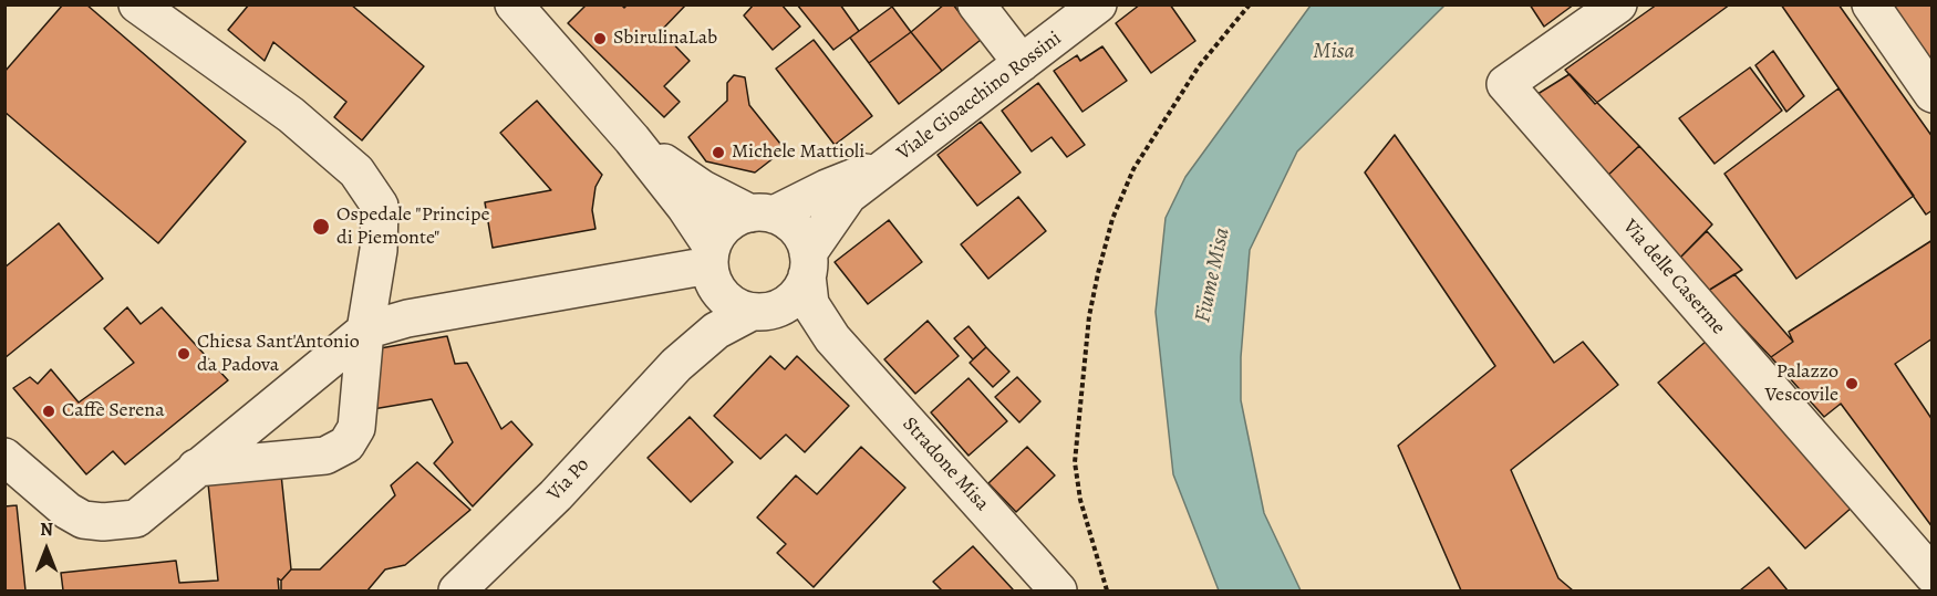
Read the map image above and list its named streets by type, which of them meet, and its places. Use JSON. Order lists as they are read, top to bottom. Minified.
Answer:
{"streets":{"street":["Viale Gioacchino Rossini","Via delle Caserme","Stradone Misa","Via Po"]},"crossings":[["Viale Gioacchino Rossini","Stradone Misa"],["Viale Gioacchino Rossini","Via Po"],["Stradone Misa","Via Po"]],"water":["Misa","Fiume Misa"],"places":["SbirulinaLab","Michele Mattioli","Ospedale \"Principe di Piemonte\"","Chiesa Sant'Antonio da Padova","Palazzo Vescovile","Caffè Serena"],"north":"top"}
